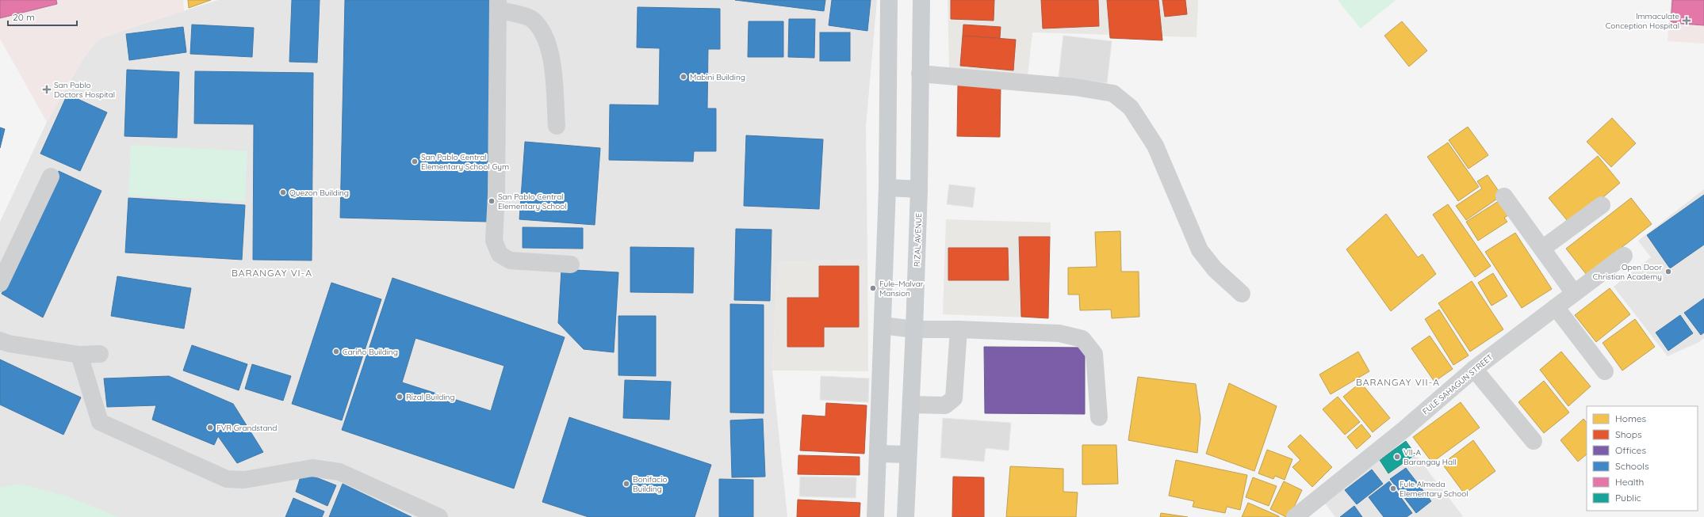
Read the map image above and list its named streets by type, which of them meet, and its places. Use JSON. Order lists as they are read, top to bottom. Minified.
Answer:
{"streets":{"main road":["RIZAL AVENUE"],"street":["FULE SAHAGUN STREET"]},"districts":["BARANGAY VI-A","BARANGAY VII-A"],"places":{"health":["Immaculate Conception Hospital","San Pablo Doctors Hospital"],"other":["Mabini Building","San Pablo Central Elementary School Gym","Quezon Building","San Pablo Central Elementary School","Open Door Christian Academy","Fule–Malvar Mansion","Cariño Building","Rizal Building","FVR Grandstand","VII-A Barangay Hall","Bonifacio Building","Fule Almeda Elementary School"]},"legend":["Homes","Shops","Offices","Schools","Health","Public"],"scale_bar":"20 m"}
